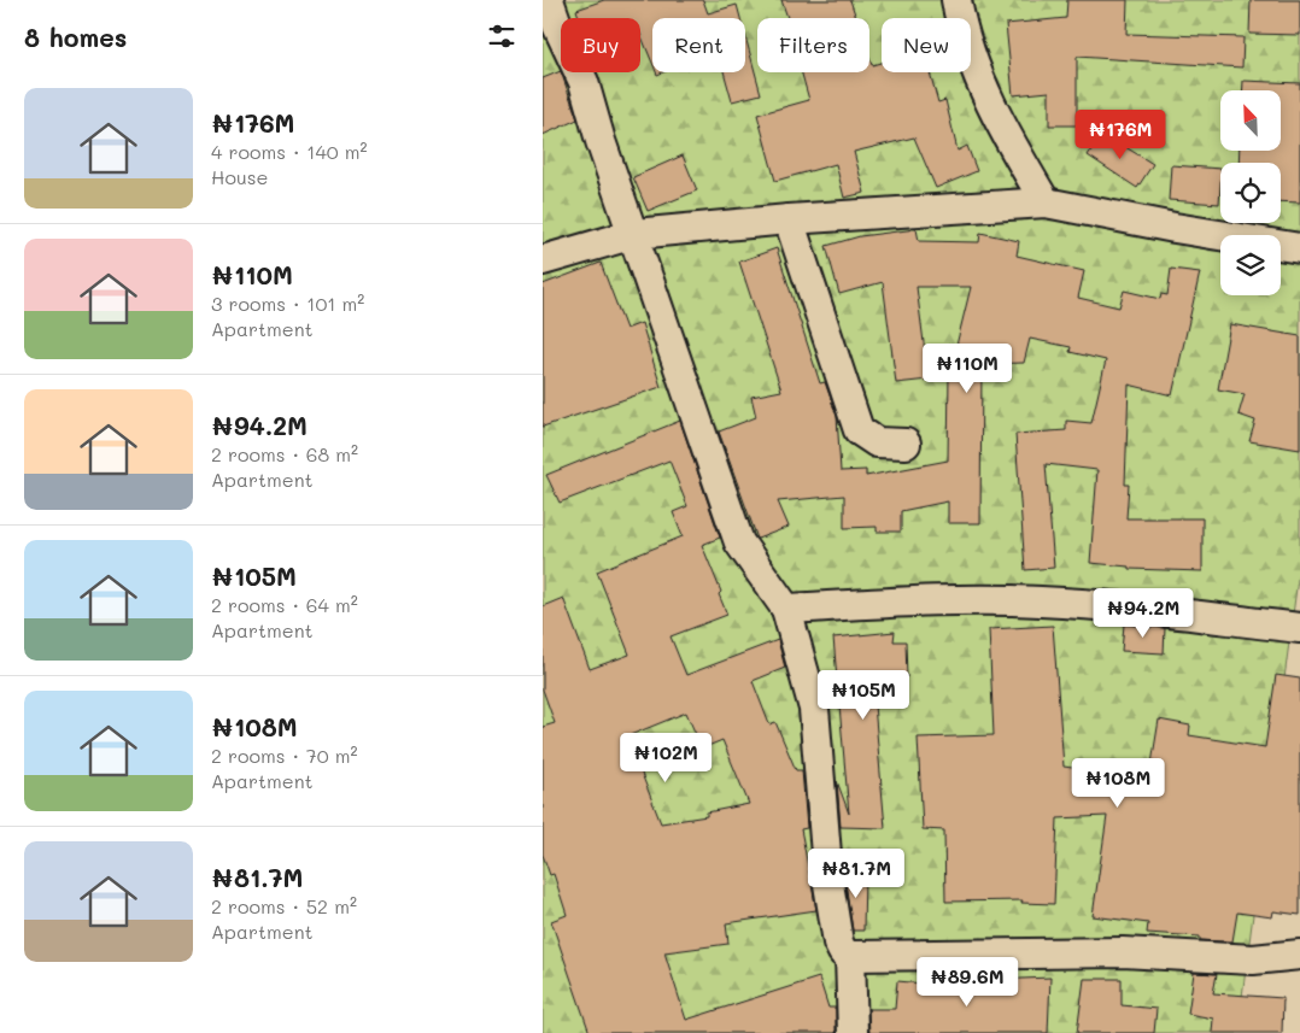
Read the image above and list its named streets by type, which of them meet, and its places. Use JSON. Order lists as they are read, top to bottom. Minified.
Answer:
{"north":"top left","page":{"heading":"8 homes","chip":["Buy","Rent","Filters","New"],"list":[{"name":"₦176M","note":"4 rooms · 140 m² · House"},{"name":"₦110M","note":"3 rooms · 101 m² · Apartment"},{"name":"₦94.2M","note":"2 rooms · 68 m² · Apartment"},{"name":"₦105M","note":"2 rooms · 64 m² · Apartment"},{"name":"₦108M","note":"2 rooms · 70 m² · Apartment"},{"name":"₦81.7M","note":"2 rooms · 52 m² · Apartment"}],"price":["₦176M","₦110M","₦94.2M","₦105M","₦102M","₦108M","₦81.7M","₦89.6M"]}}
